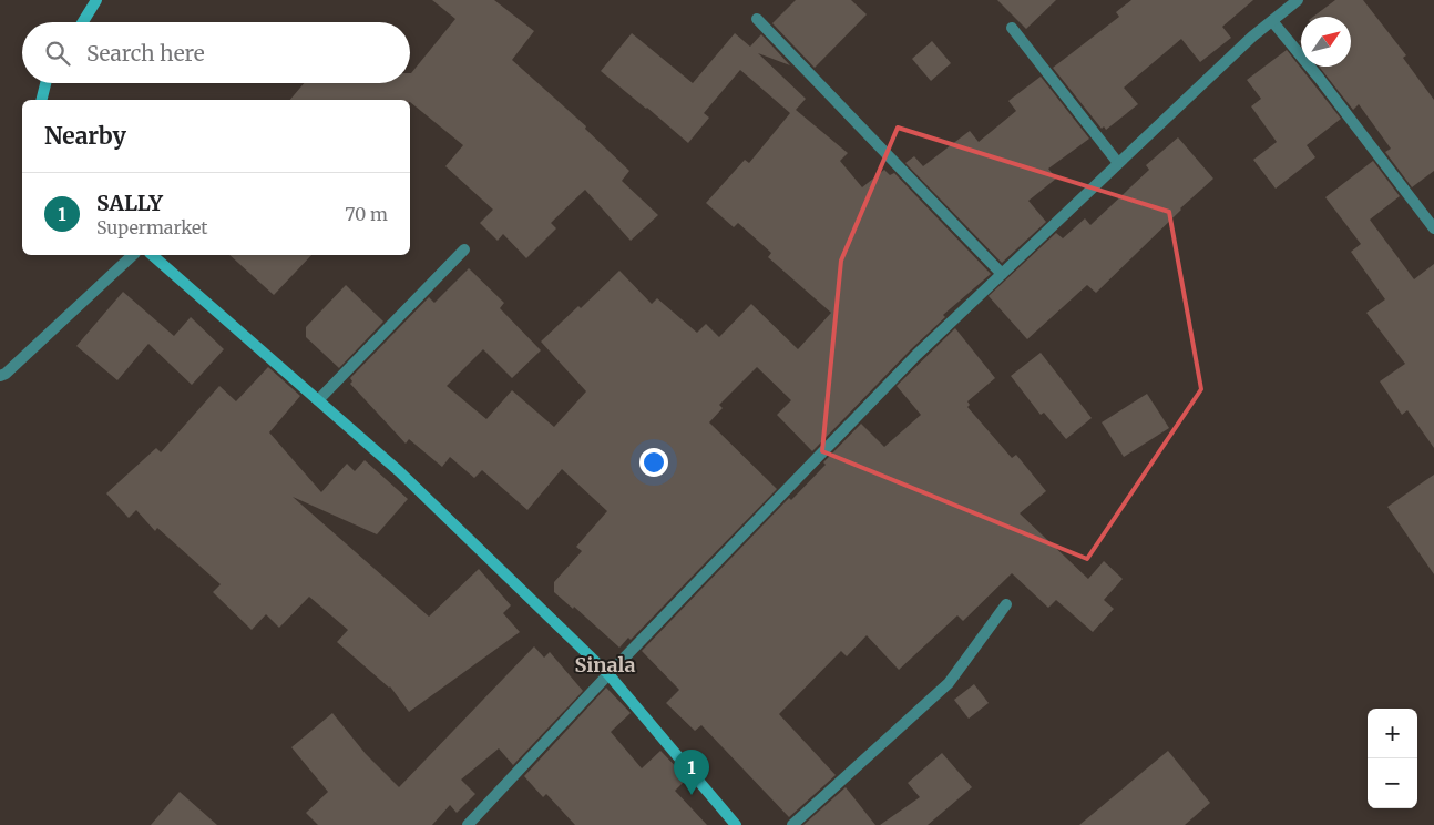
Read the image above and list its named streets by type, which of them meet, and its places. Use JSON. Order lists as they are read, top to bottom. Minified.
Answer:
{"districts":["Sinala"],"north":"top right","page":{"search":"Search here","heading":"Nearby","list":[{"mark":"1","name":"SALLY","note":"Supermarket","value":"70 m"}],"map_buttons":["+","−"],"pins":"1"}}
